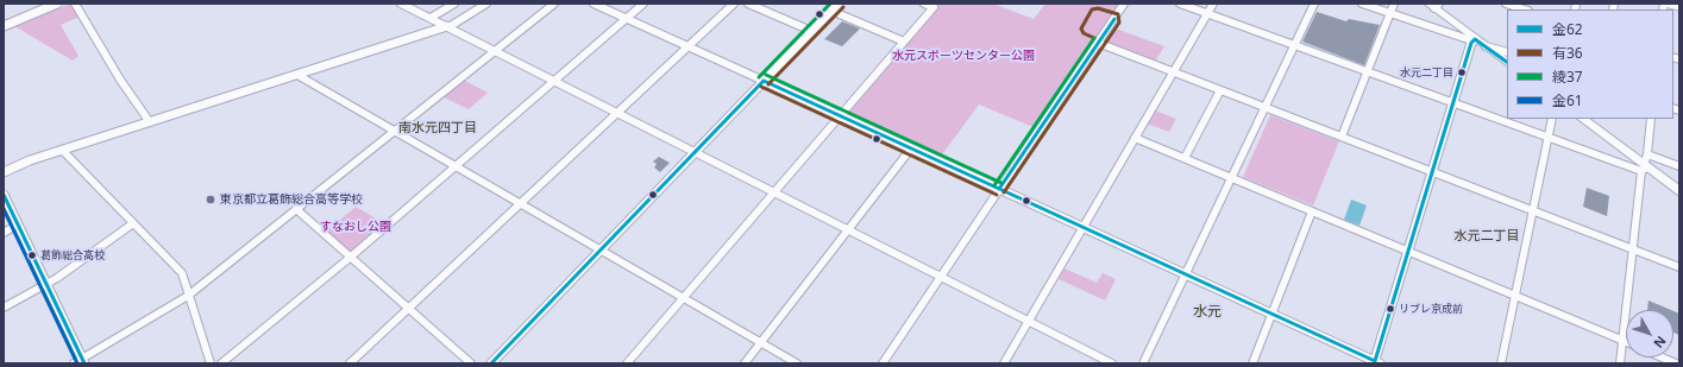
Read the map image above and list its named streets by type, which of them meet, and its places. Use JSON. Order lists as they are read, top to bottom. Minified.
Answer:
{"districts":["南水元四丁目","水元二丁目","水元"],"parks":["水元スポーツセンター公園","すなおし公園"],"places":["水元二丁目","東京都立葛飾総合高等学校","葛飾総合高校","リブレ京成前"],"lines":["transit line 綾37","transit line 有36","transit line 金62","transit line 金61"],"legend":["金62","有36","綾37","金61"],"north":"bottom right"}
